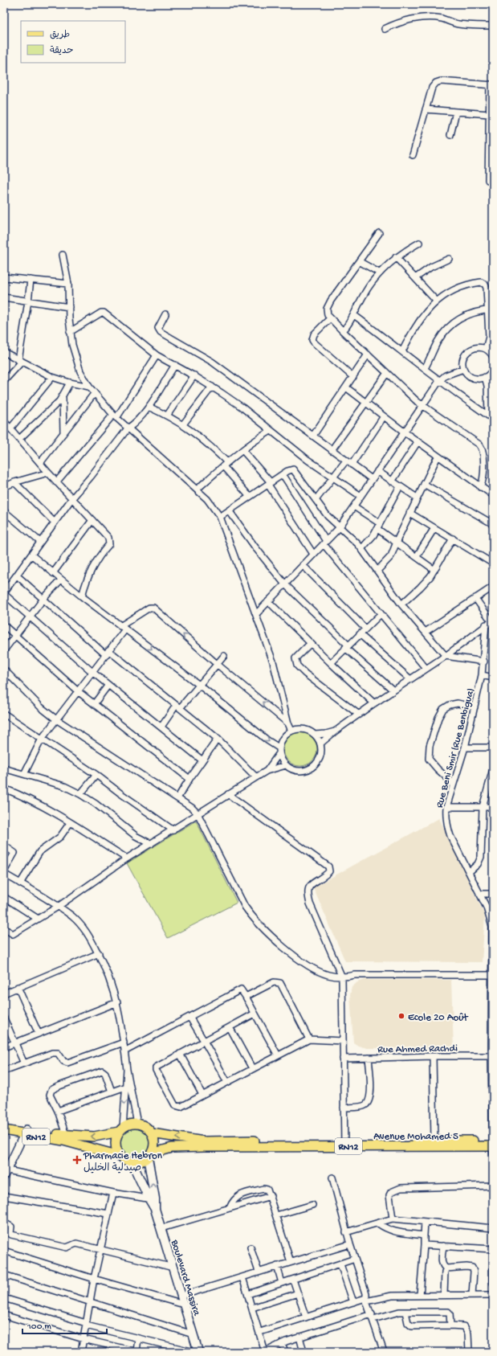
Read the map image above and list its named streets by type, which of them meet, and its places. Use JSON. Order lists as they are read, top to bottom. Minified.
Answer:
{"streets":{"main road":["Avenue Mohamed 5","RN12","Boulevard Massira"],"street":["Rue Beni Smir (Rue Benbigua)","Rue Ahmed Rachdi"]},"crossings":[["Rue Beni Smir (Rue Benbigua)","Rue Ahmed Rachdi"],["Rue Beni Smir (Rue Benbigua)","Avenue Mohamed 5"],["Avenue Mohamed 5","RN12"],["RN12","Boulevard Massira"]],"places":{"other":["Ecole 20 Août"],"health":["Pharmacie Hebron صيدلية الخليل"]},"legend":["طريق","حديقة"],"scale_bar":"100 m"}
